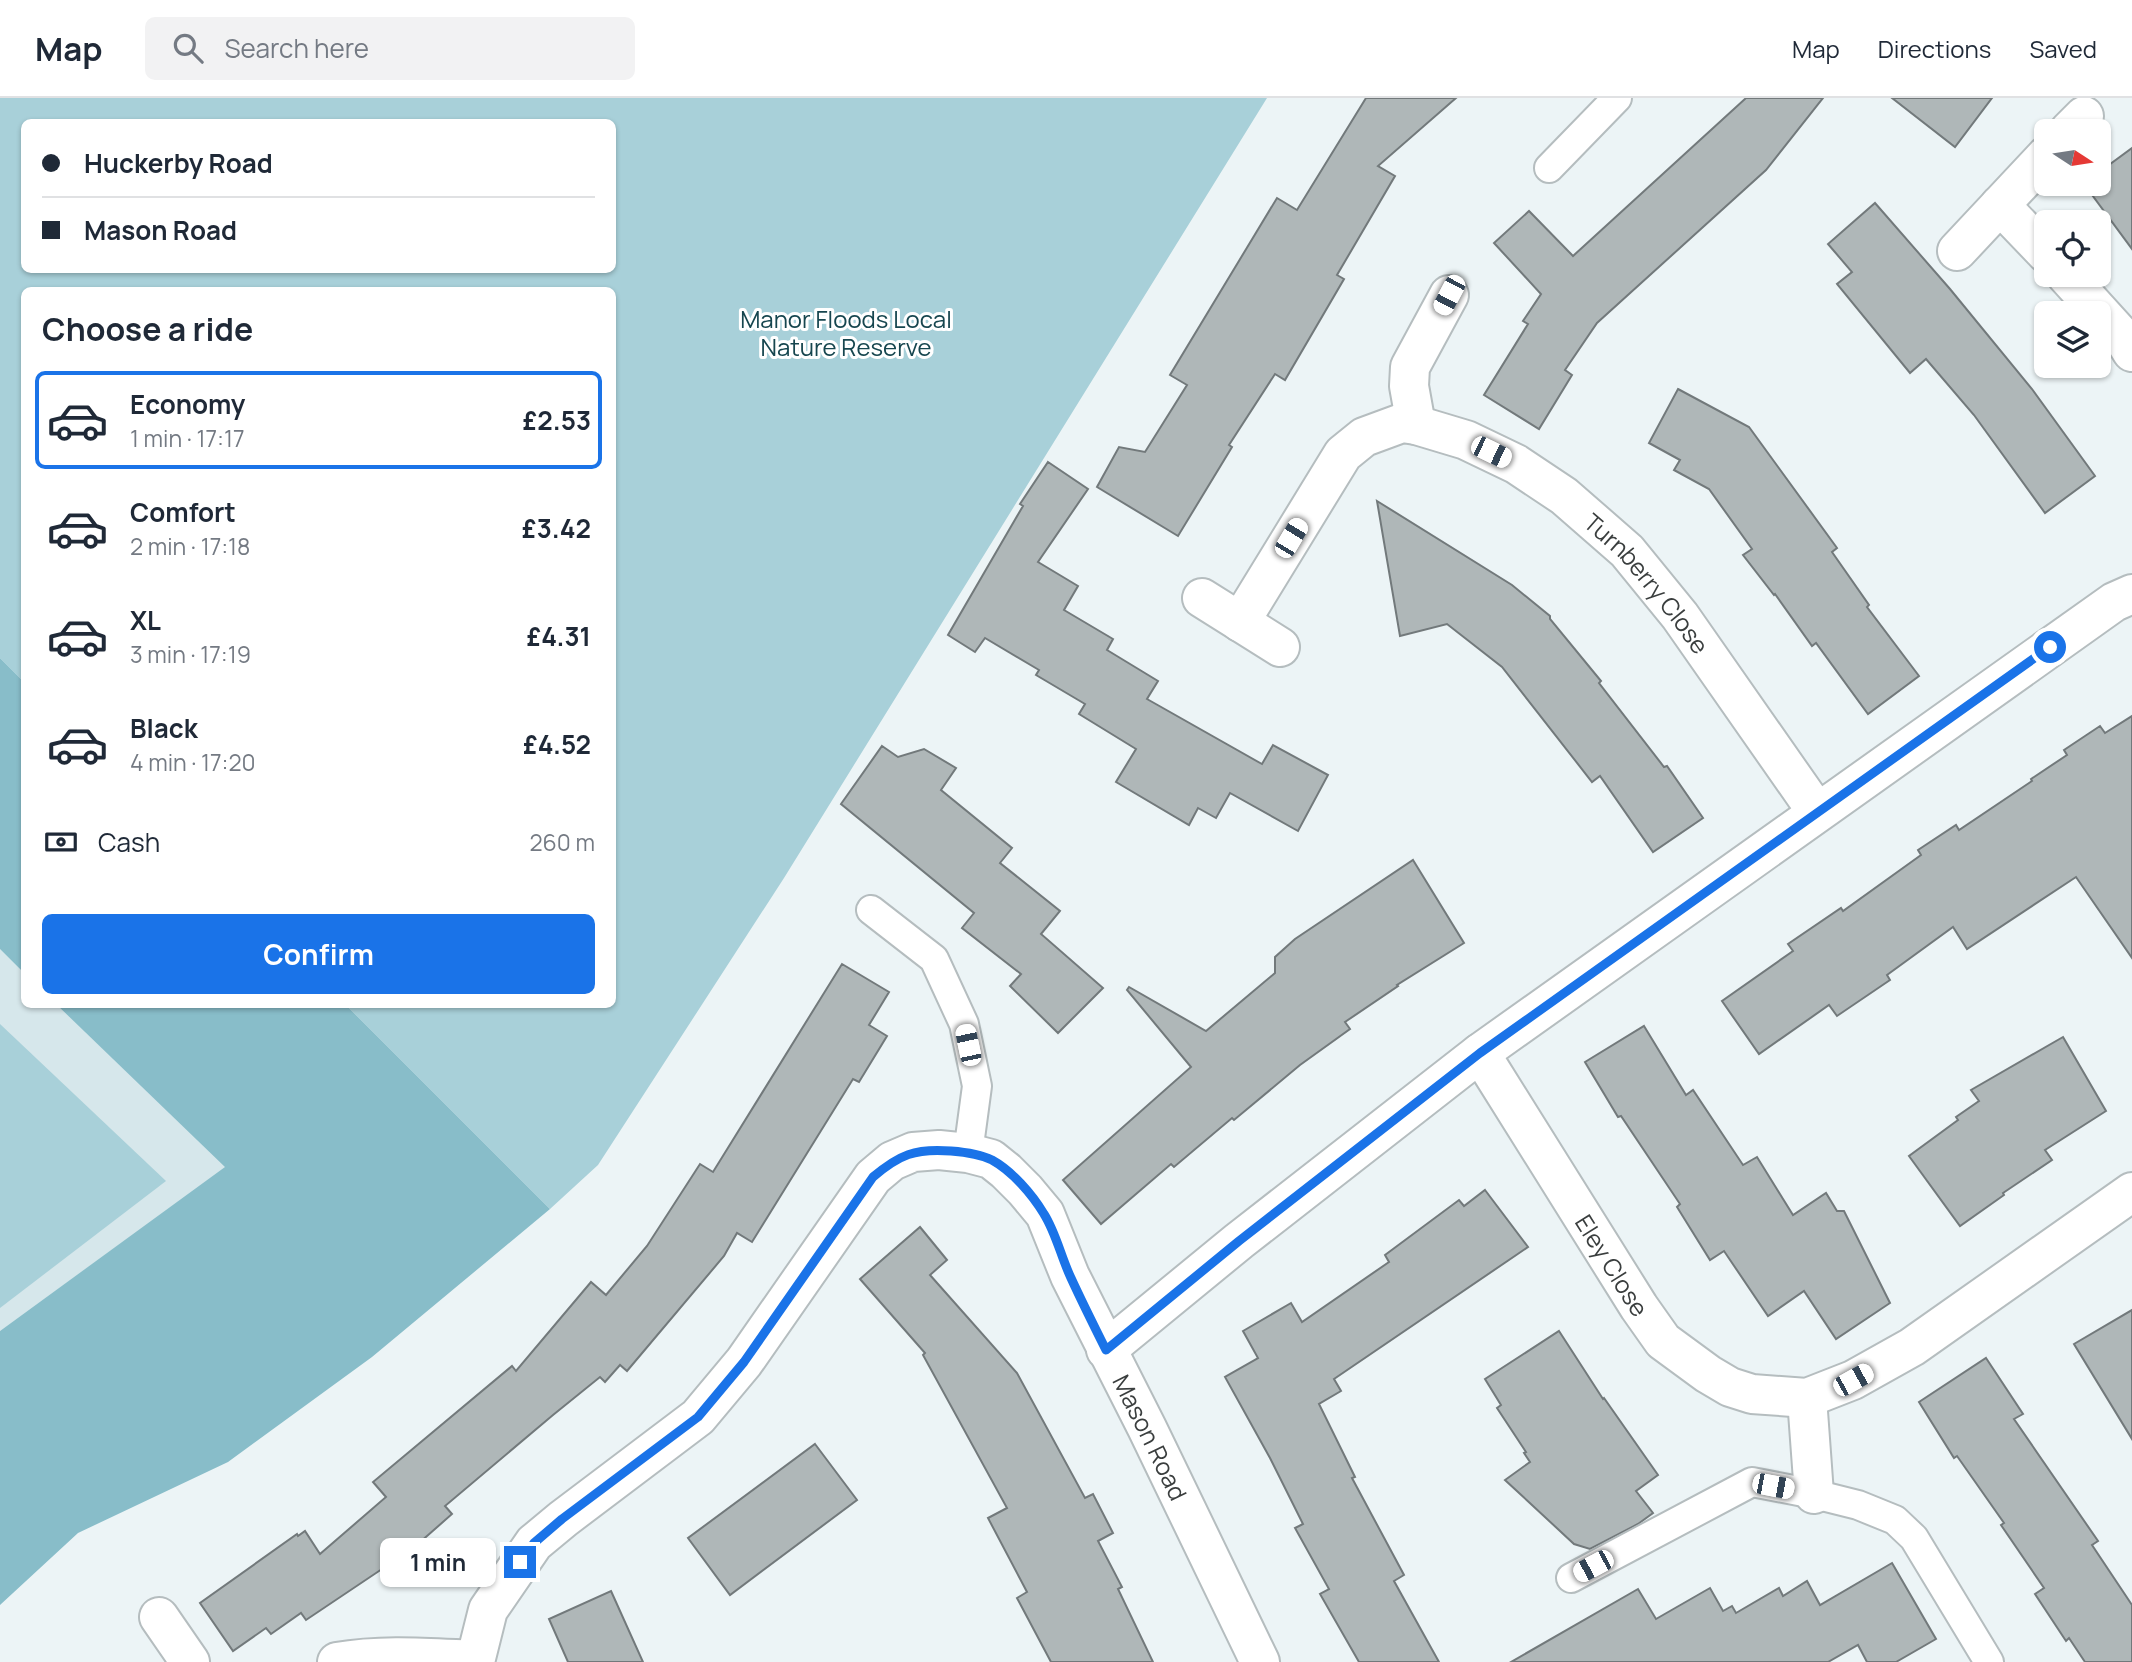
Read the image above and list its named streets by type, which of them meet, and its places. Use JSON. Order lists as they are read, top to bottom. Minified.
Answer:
{"streets":{"street":["Turnberry Close","Eley Close","Mason Road"]},"parks":["Manor Floods Local Nature Reserve"],"north":"right","page":{"header":"Map","search":"Search here","nav":["Map","Directions","Saved"],"banner":["Huckerby Road","Mason Road"],"heading":"Choose a ride","list":[{"name":"Economy","note":"1 min · 17:17","value":"£2.53"},{"name":"Comfort","note":"2 min · 17:18","value":"£3.42"},{"name":"XL","note":"3 min · 17:19","value":"£4.31"},{"name":"Black","note":"4 min · 17:20","value":"£4.52"}],"pay":["Cash","260 m"],"buttons":"Confirm","bubble":"1 min"}}
